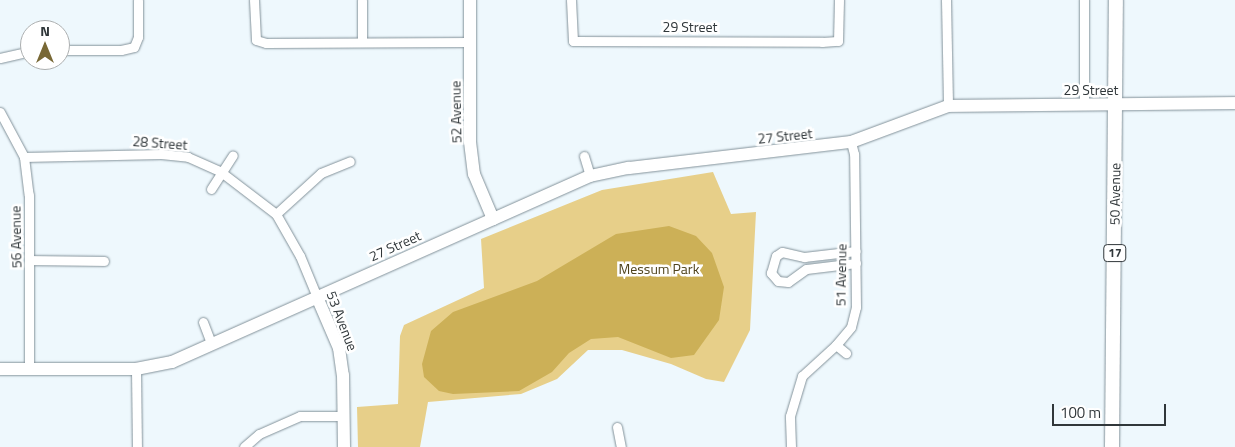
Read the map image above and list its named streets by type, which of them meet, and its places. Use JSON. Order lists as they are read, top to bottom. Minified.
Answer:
{"streets":{"main road":["50 Avenue","17"],"street":["29 Street","52 Avenue","27 Street","28 Street","56 Avenue","51 Avenue","53 Avenue"]},"crossings":[["29 Street","27 Street"],["29 Street","50 Avenue"],["52 Avenue","27 Street"],["27 Street","56 Avenue"],["27 Street","51 Avenue"],["27 Street","53 Avenue"],["28 Street","56 Avenue"],["28 Street","53 Avenue"]],"parks":["Messum Park"],"scale_bar":"100 m","north":"top"}
